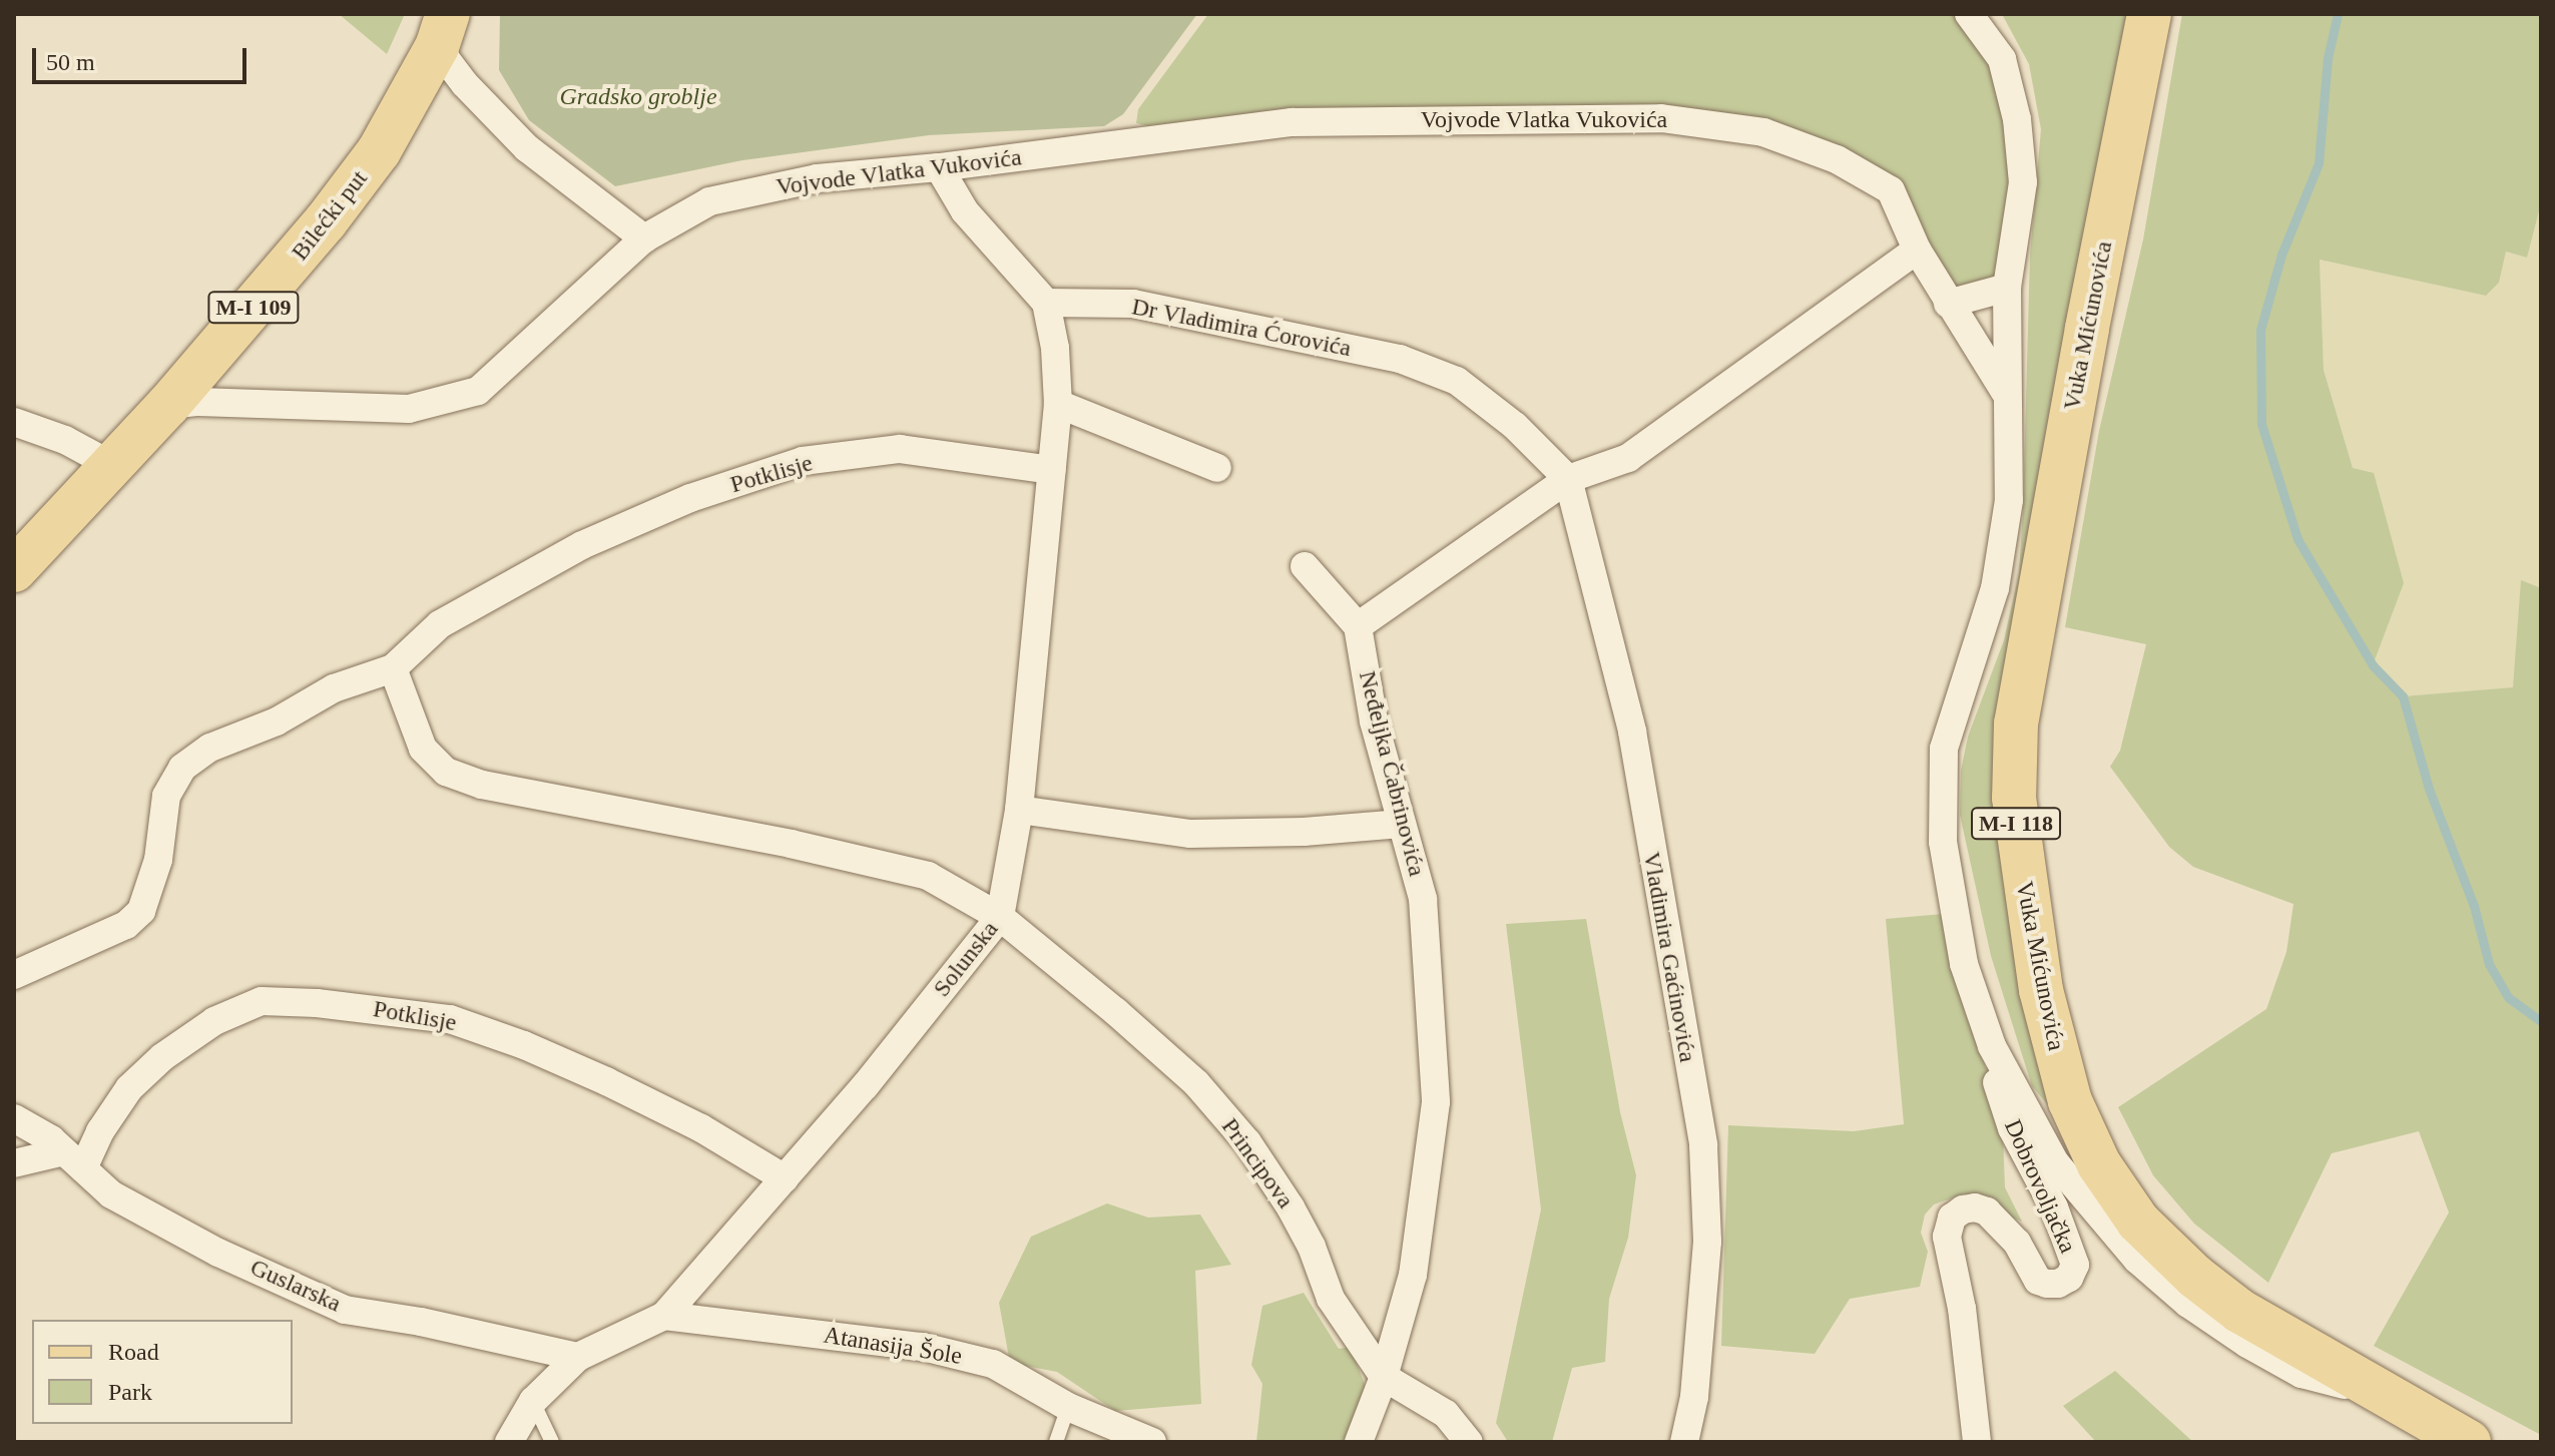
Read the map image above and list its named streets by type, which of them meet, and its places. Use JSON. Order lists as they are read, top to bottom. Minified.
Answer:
{"streets":{"main road":["Bilećki put","M-I 109","Vuka Mićunovića","M-I 118"],"street":["Vojvode Vlatka Vukovića","Dr Vladimira Ćorovića","Potklisje","Neđeljka Čabrinovića","Vladimira Gaćinovića","Solunska","Principova","Dobrovoljačka","Guslarska","Atanasija Šole"]},"crossings":[["Vojvode Vlatka Vukovića","Bilećki put"],["Dr Vladimira Ćorovića","Vladimira Gaćinovića"],["Dr Vladimira Ćorovića","Solunska"],["Potklisje","Solunska"],["Potklisje","Guslarska"],["Neđeljka Čabrinovića","Principova"],["Solunska","Principova"],["Solunska","Guslarska"],["Solunska","Atanasija Šole"]],"parks":["Gradsko groblje"],"legend":["Road","Park"],"scale_bar":"50 m"}
